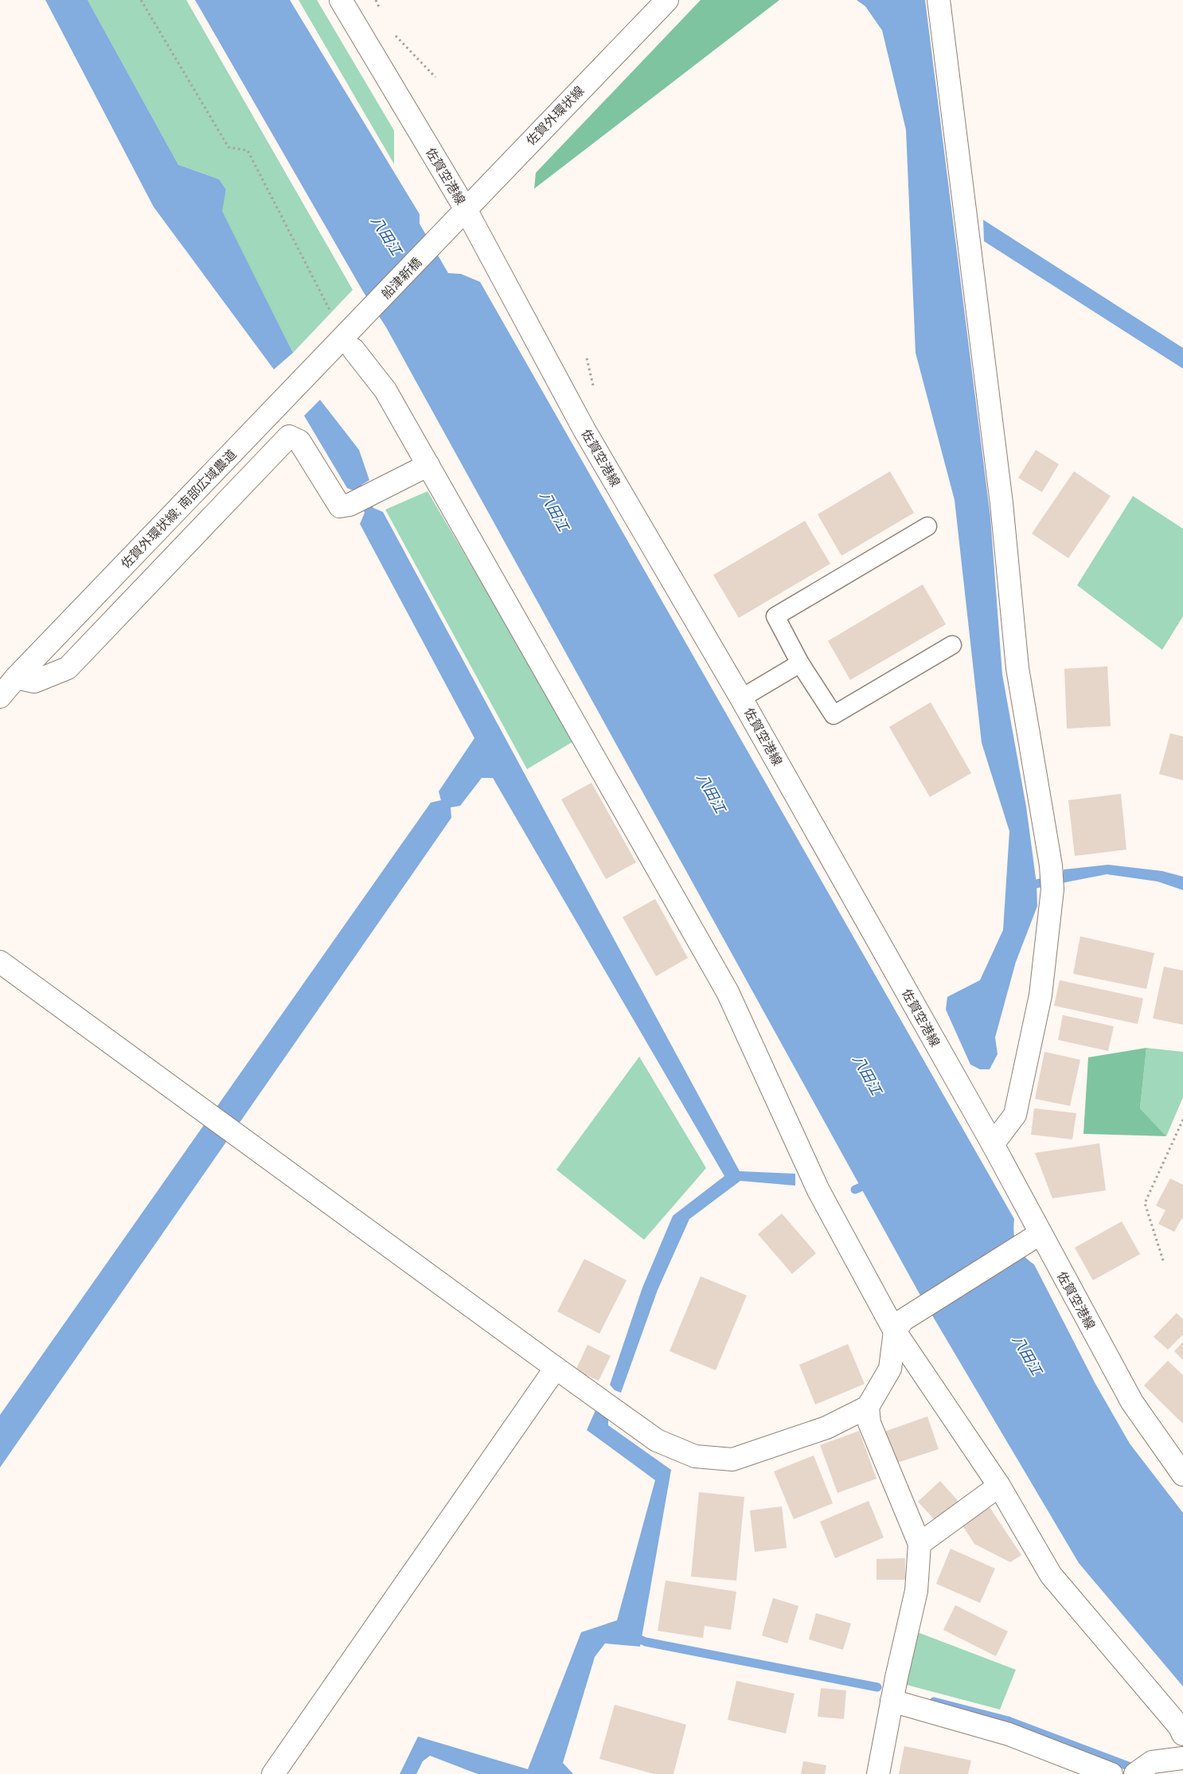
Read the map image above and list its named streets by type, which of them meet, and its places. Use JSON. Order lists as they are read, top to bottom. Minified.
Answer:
{"streets":{"street":["佐賀外環状線","佐賀空港線","船津新橋","佐賀外環状線; 南部広域農道"]},"crossings":[["佐賀外環状線","佐賀空港線"],["佐賀外環状線","船津新橋"],["船津新橋","佐賀外環状線; 南部広域農道"]],"water":["八田江"]}
